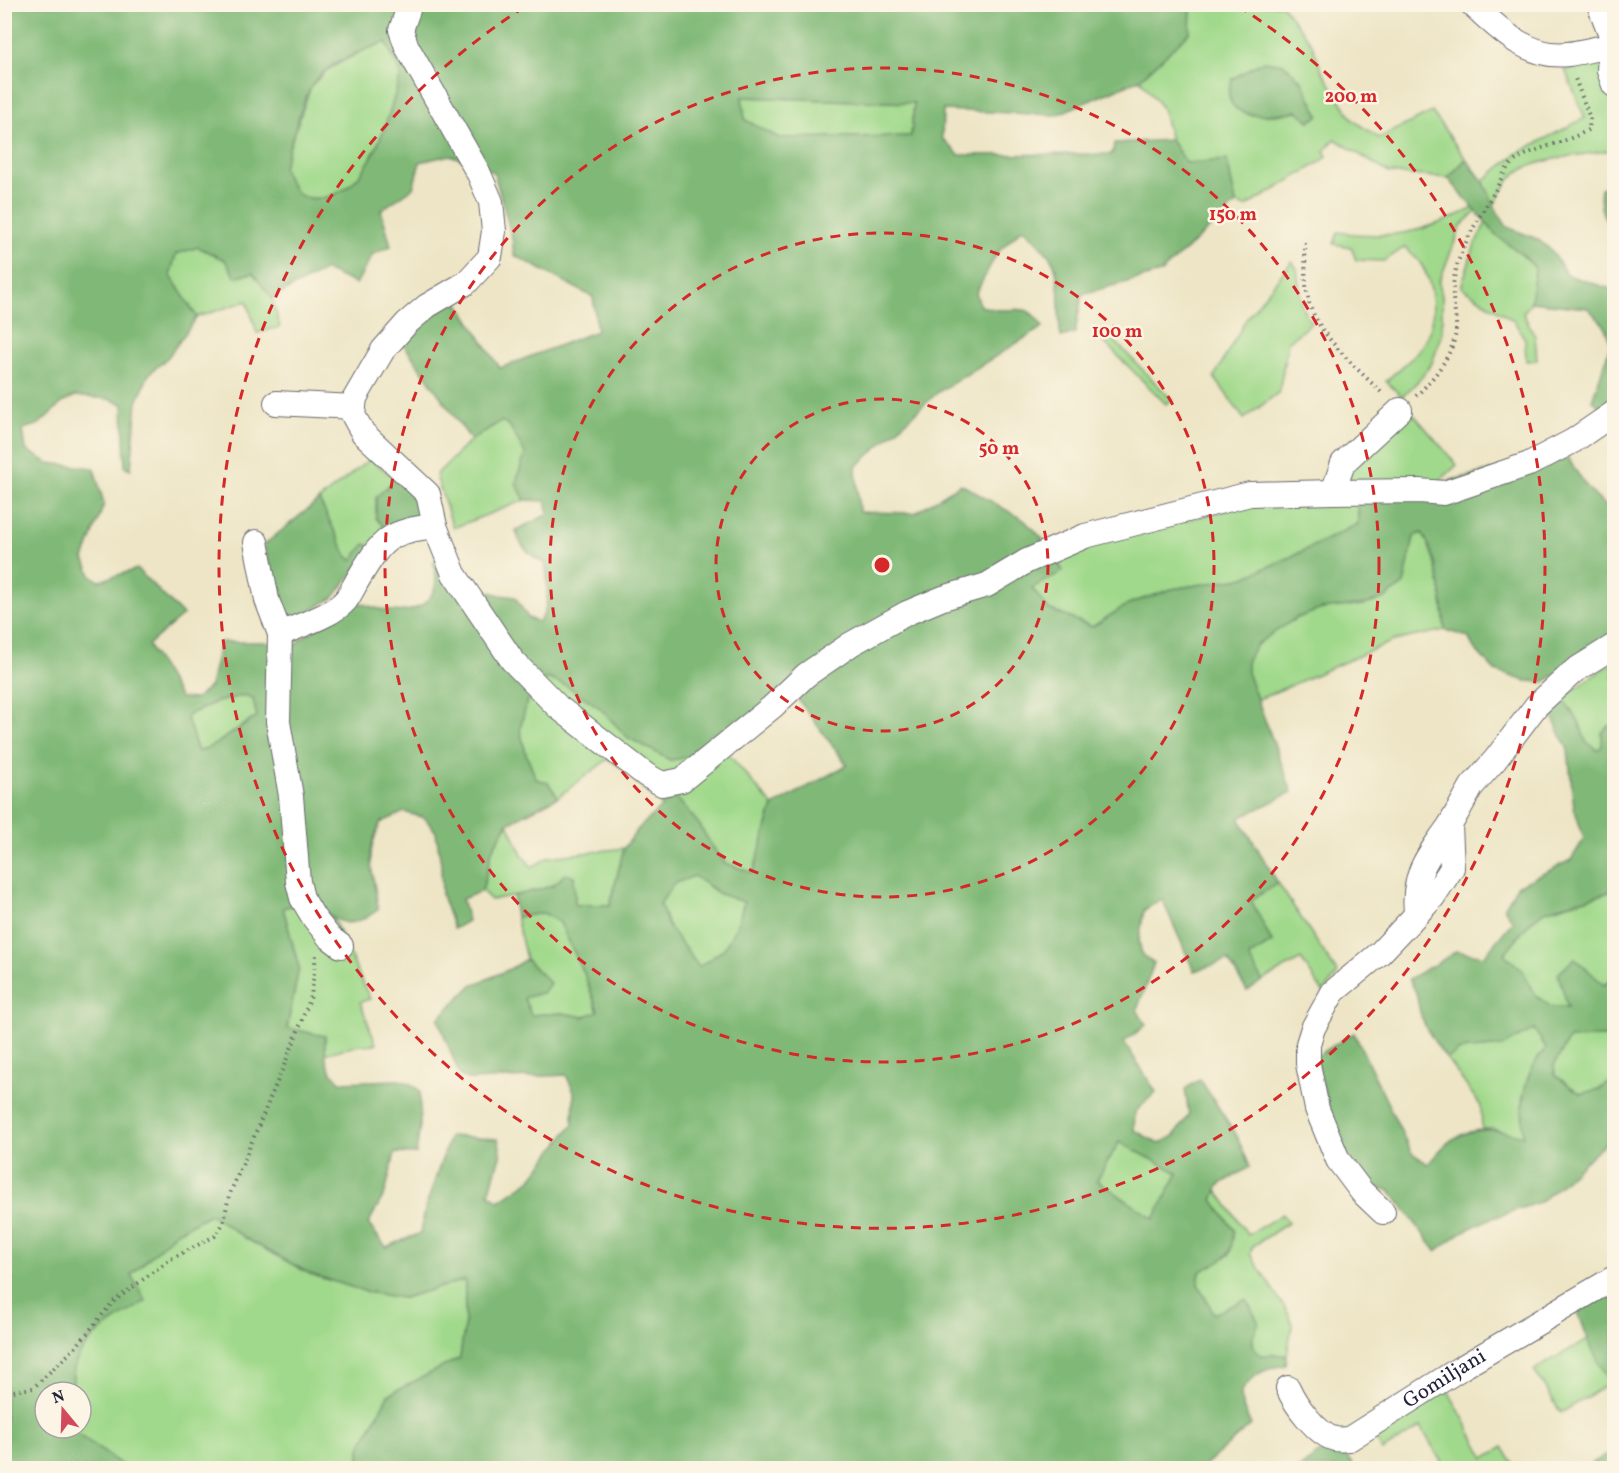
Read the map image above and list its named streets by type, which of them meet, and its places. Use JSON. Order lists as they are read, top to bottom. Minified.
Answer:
{"streets":{"street":["Gomiljani"]},"north":"top","rings":["200 m","150 m","100 m","50 m"]}
